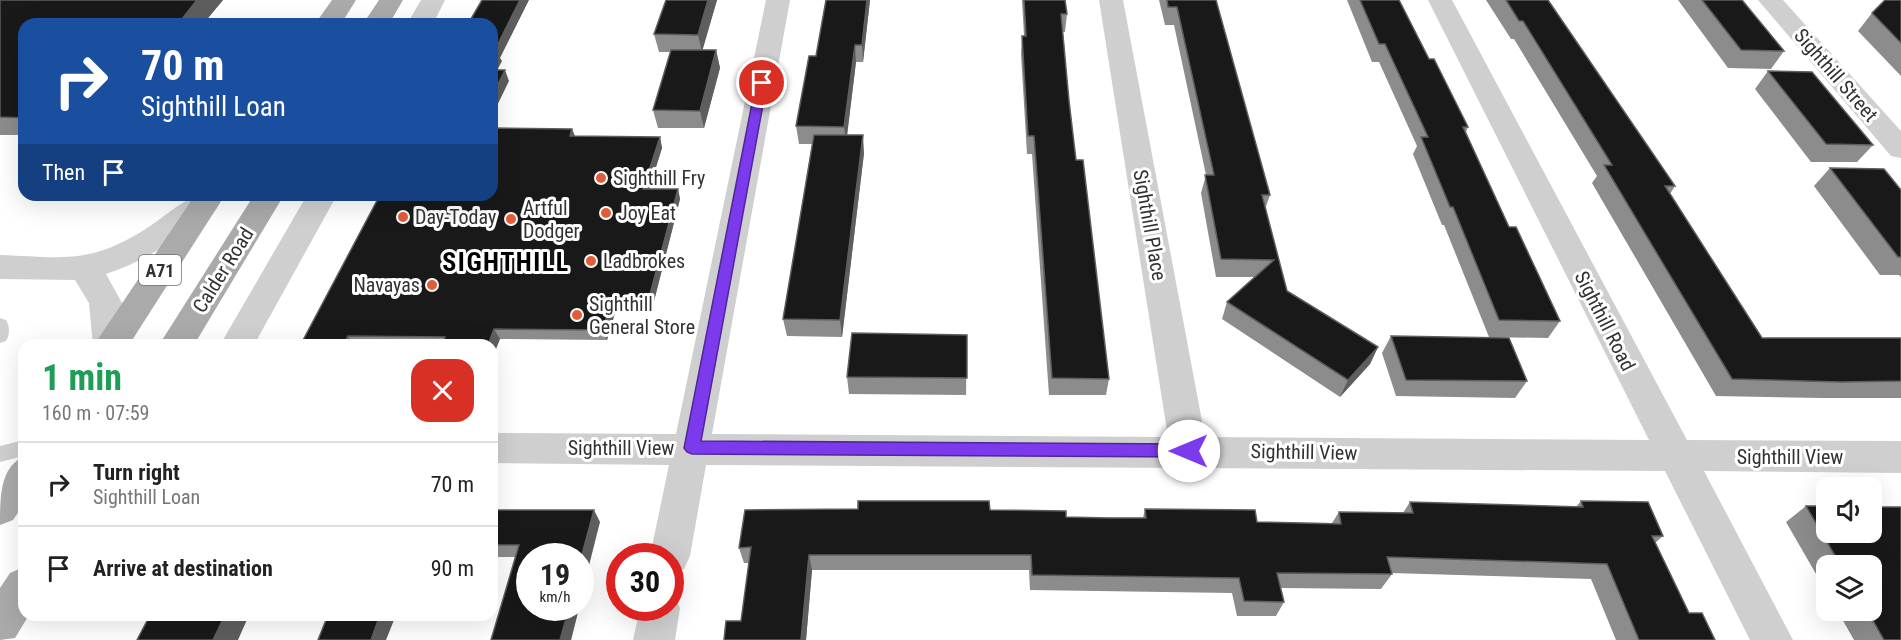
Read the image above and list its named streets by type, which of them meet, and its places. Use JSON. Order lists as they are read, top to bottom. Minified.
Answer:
{"streets":{"main road":["A71","Calder Road"],"street":["Sighthill Street","Sighthill Place","Sighthill Road","Sighthill View"]},"crossings":[["Sighthill Place","Sighthill View"],["Sighthill Road","Sighthill View"]],"districts":["SIGHTHILL"],"places":["Sighthill Fry","Joy Eat","Day-Today","Artful Dodger","Ladbrokes","Navayas","Sighthill General Store"],"page":{"turn":["70 m","Sighthill Loan"],"then":"Then","heading":["1 min","160 m · 07:59"],"list":[{"name":"Turn right","note":"Sighthill Loan","value":"70 m"},{"name":"Arrive at destination","value":"90 m"}],"speed":"19 km/h","limit":"30"}}
